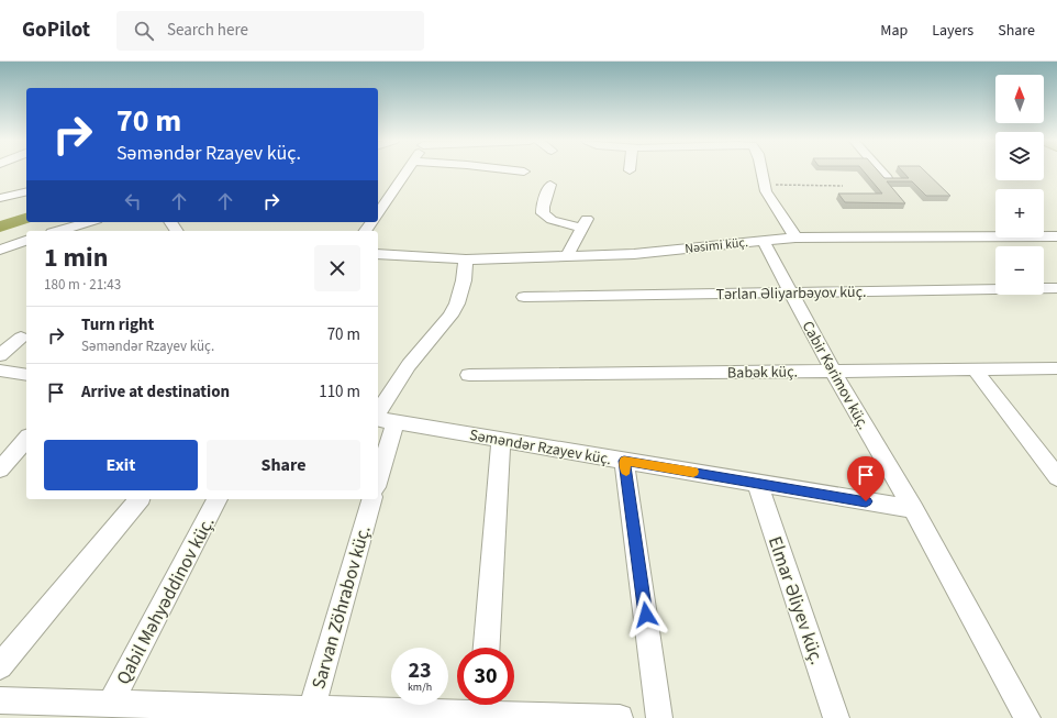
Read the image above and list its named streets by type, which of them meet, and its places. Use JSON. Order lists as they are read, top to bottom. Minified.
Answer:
{"streets":{"street":["Nəsimi küç.","Tərlan Əliyarbəyov küç.","Babək küç.","Cabir Kərimov küç.","Səməndər Rzayev küç.","Qabil Məhyəddinov küç.","Elmar Əliyev küç.","Sarvan Zöhrabov küç."]},"crossings":[["Nəsimi küç.","Cabir Kərimov küç."],["Tərlan Əliyarbəyov küç.","Cabir Kərimov küç."],["Babək küç.","Cabir Kərimov küç."],["Cabir Kərimov küç.","Səməndər Rzayev küç."],["Səməndər Rzayev küç.","Elmar Əliyev küç."]],"north":"top","page":{"header":"GoPilot","search":"Search here","nav":["Map","Layers","Share"],"map_buttons":["+","−"],"turn":["70 m","Səməndər Rzayev küç."],"heading":["1 min","180 m · 21:43"],"list":[{"name":"Turn right","note":"Səməndər Rzayev küç.","value":"70 m"},{"name":"Arrive at destination","value":"110 m"}],"buttons":["Exit","Share"],"speed":"23 km/h","limit":"30"}}
